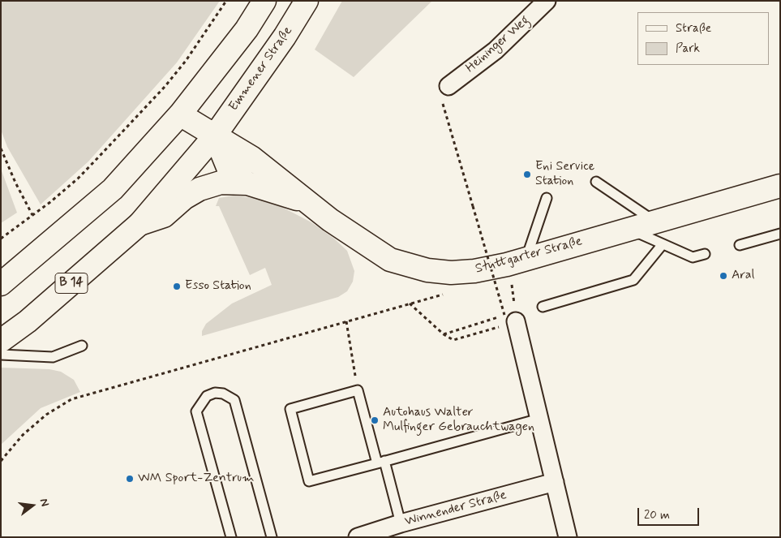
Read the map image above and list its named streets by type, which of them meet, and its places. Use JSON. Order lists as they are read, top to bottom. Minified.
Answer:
{"streets":{"main road":["Emmener Straße","Stuttgarter Straße","B 14"],"street":["Heininger Weg","Winnender Straße"]},"crossings":[["Emmener Straße","Stuttgarter Straße"],["Emmener Straße","B 14"],["Stuttgarter Straße","B 14"]],"places":["Eni Service Station","Aral","Esso Station","Autohaus Walter Mulfinger Gebrauchtwagen","WM Sport-Zentrum"],"legend":["Straße","Park"],"scale_bar":"20 m","north":"right"}
